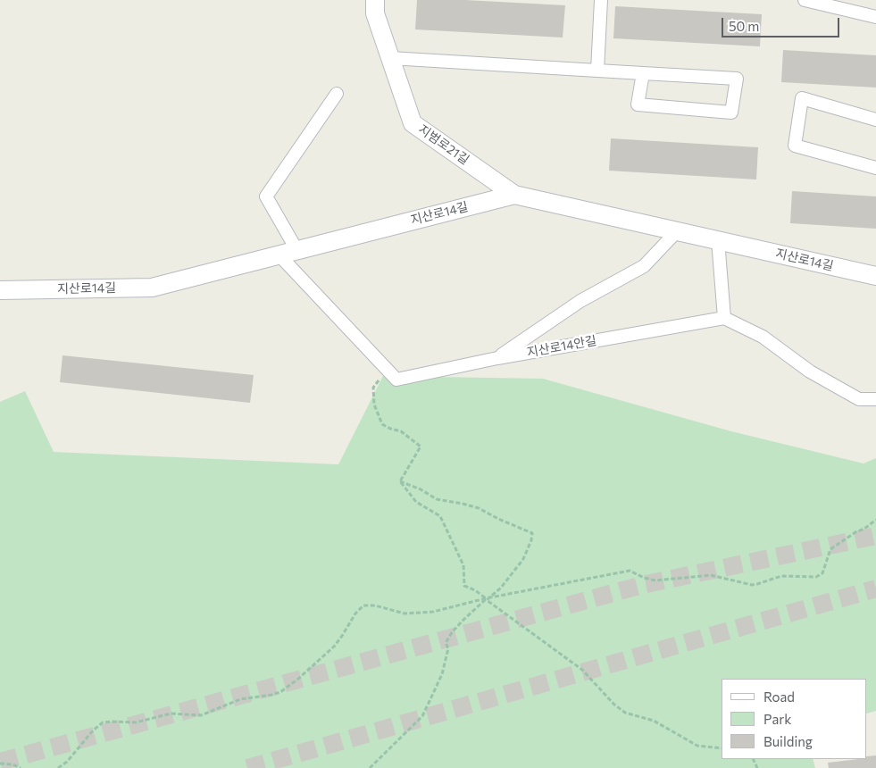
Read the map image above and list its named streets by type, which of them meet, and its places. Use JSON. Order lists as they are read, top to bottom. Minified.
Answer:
{"streets":{"street":["지범로21길","지산로14길","지산로14안길"]},"crossings":[["지범로21길","지산로14길"],["지산로14길","지산로14안길"]],"legend":["Road","Park","Building"],"scale_bar":"50 m"}
